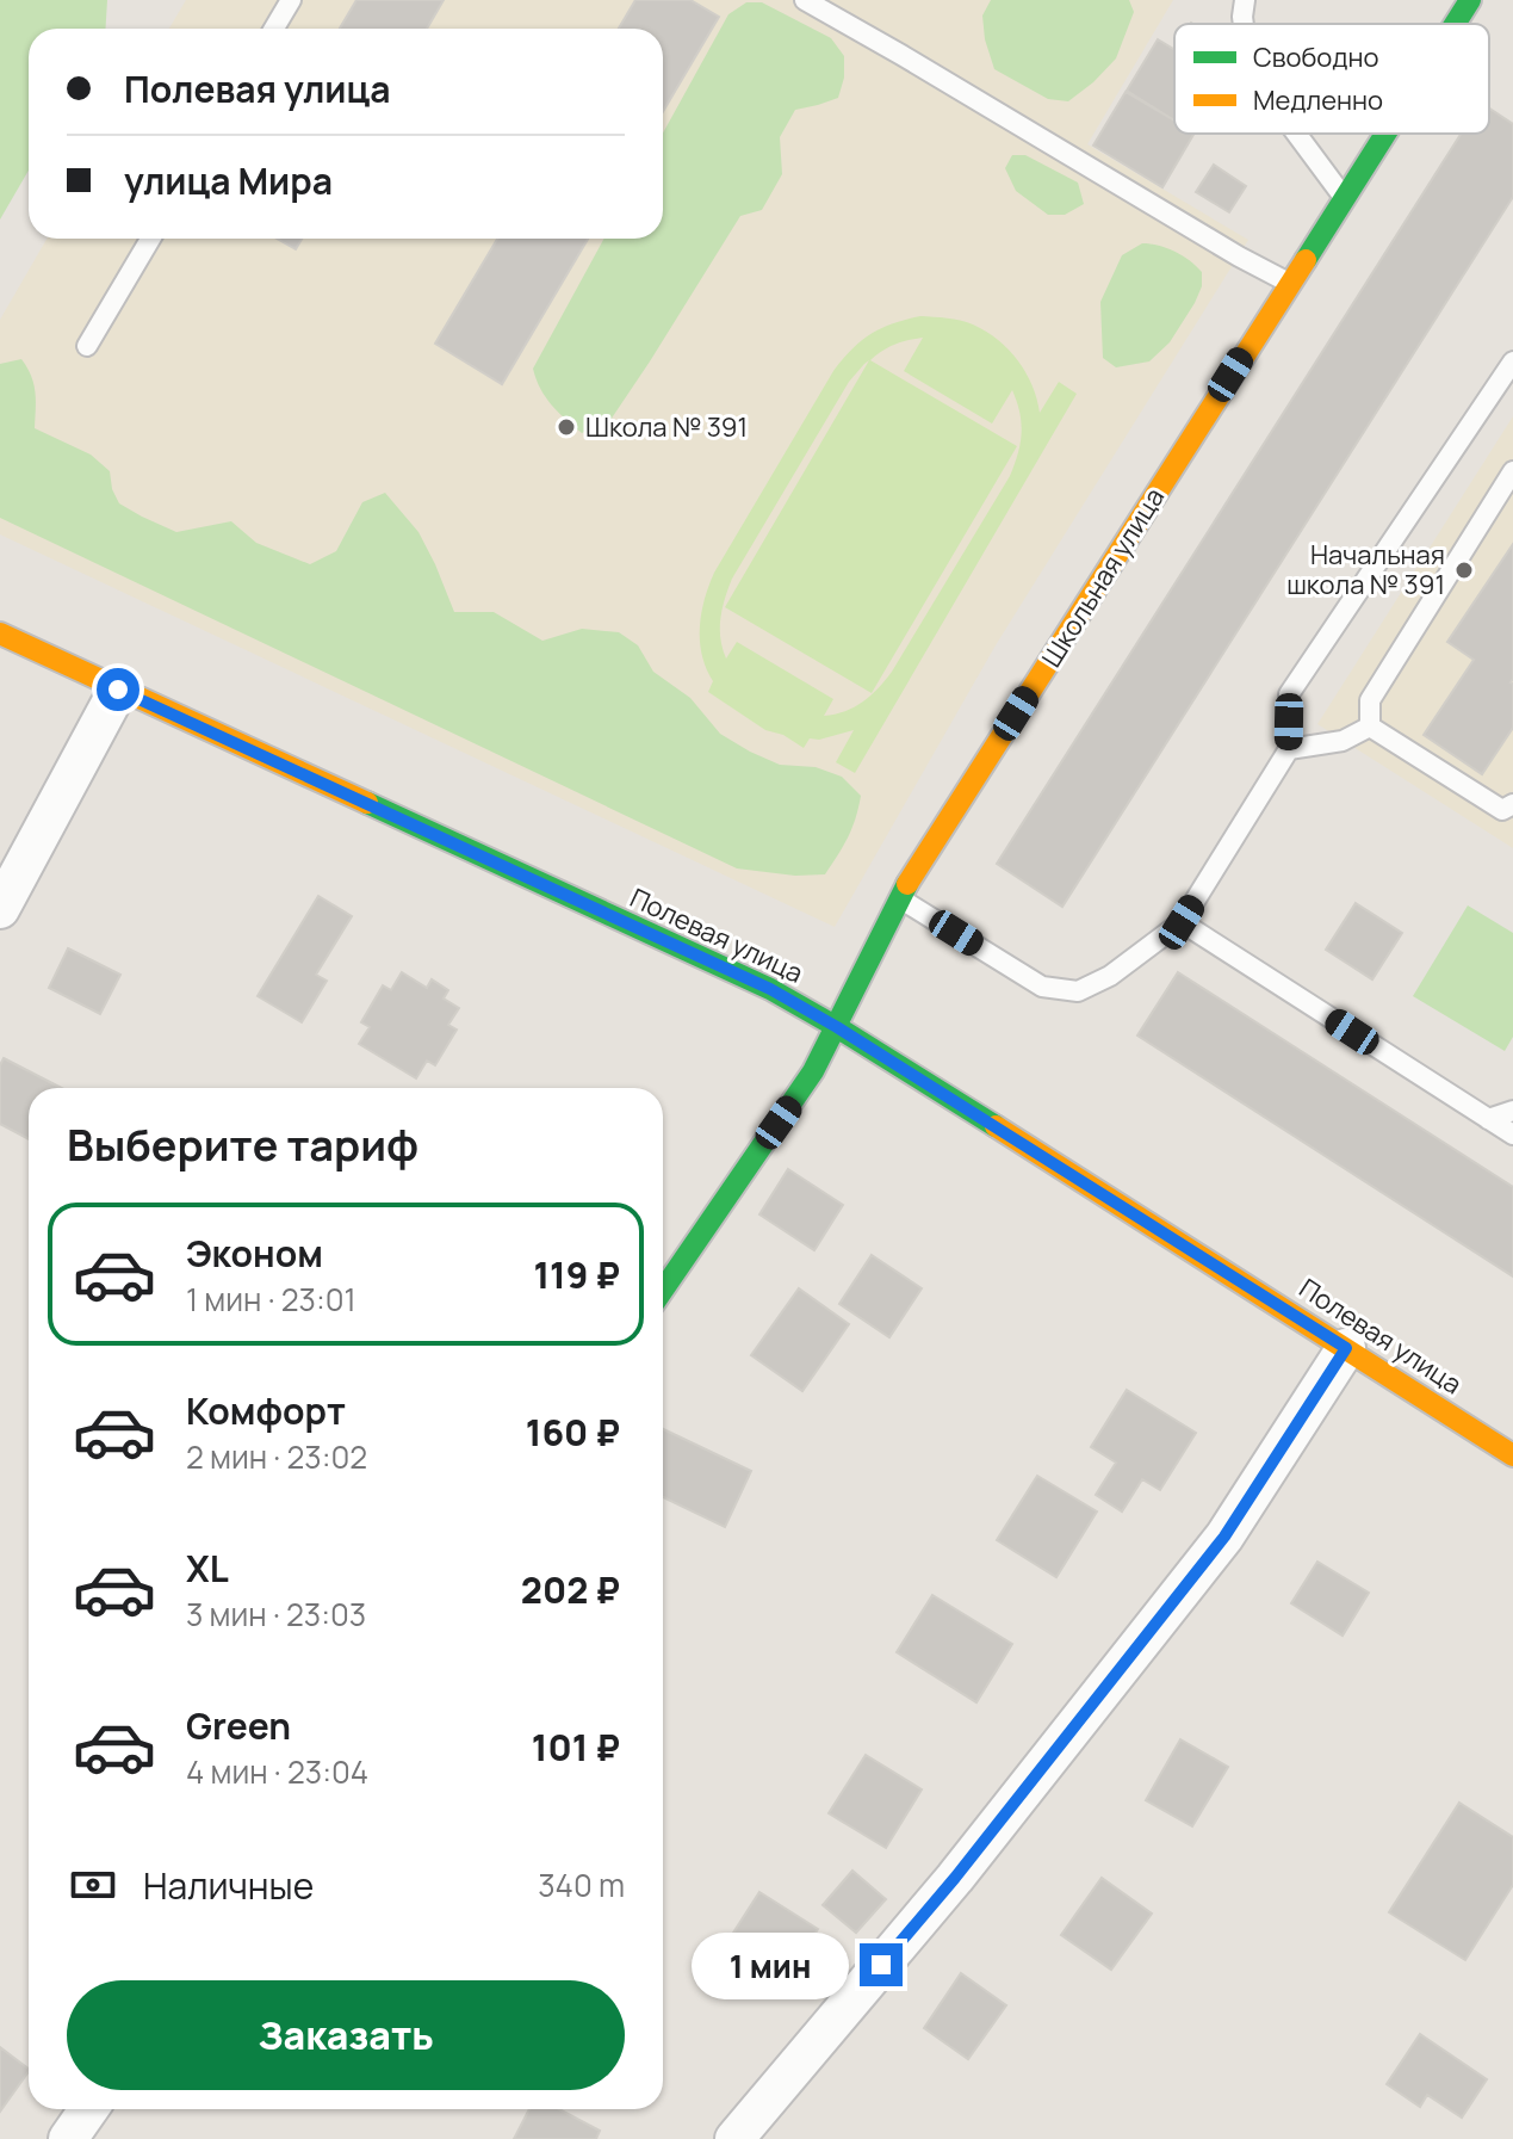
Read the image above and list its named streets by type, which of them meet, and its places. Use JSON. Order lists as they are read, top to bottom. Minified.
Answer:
{"streets":{"street":["Школьная улица","Полевая улица"]},"crossings":[["Школьная улица","Полевая улица"]],"places":["Школа № 391","Начальная школа № 391"],"legend":["Свободно","Медленно"],"page":{"banner":["Полевая улица","улица Мира"],"heading":"Выберите тариф","list":[{"name":"Эконом","note":"1 мин · 23:01","value":"119 ₽"},{"name":"Комфорт","note":"2 мин · 23:02","value":"160 ₽"},{"name":"XL","note":"3 мин · 23:03","value":"202 ₽"},{"name":"Green","note":"4 мин · 23:04","value":"101 ₽"}],"pay":["Наличные","340 m"],"bubble":"1 мин","buttons":"Заказать"}}
